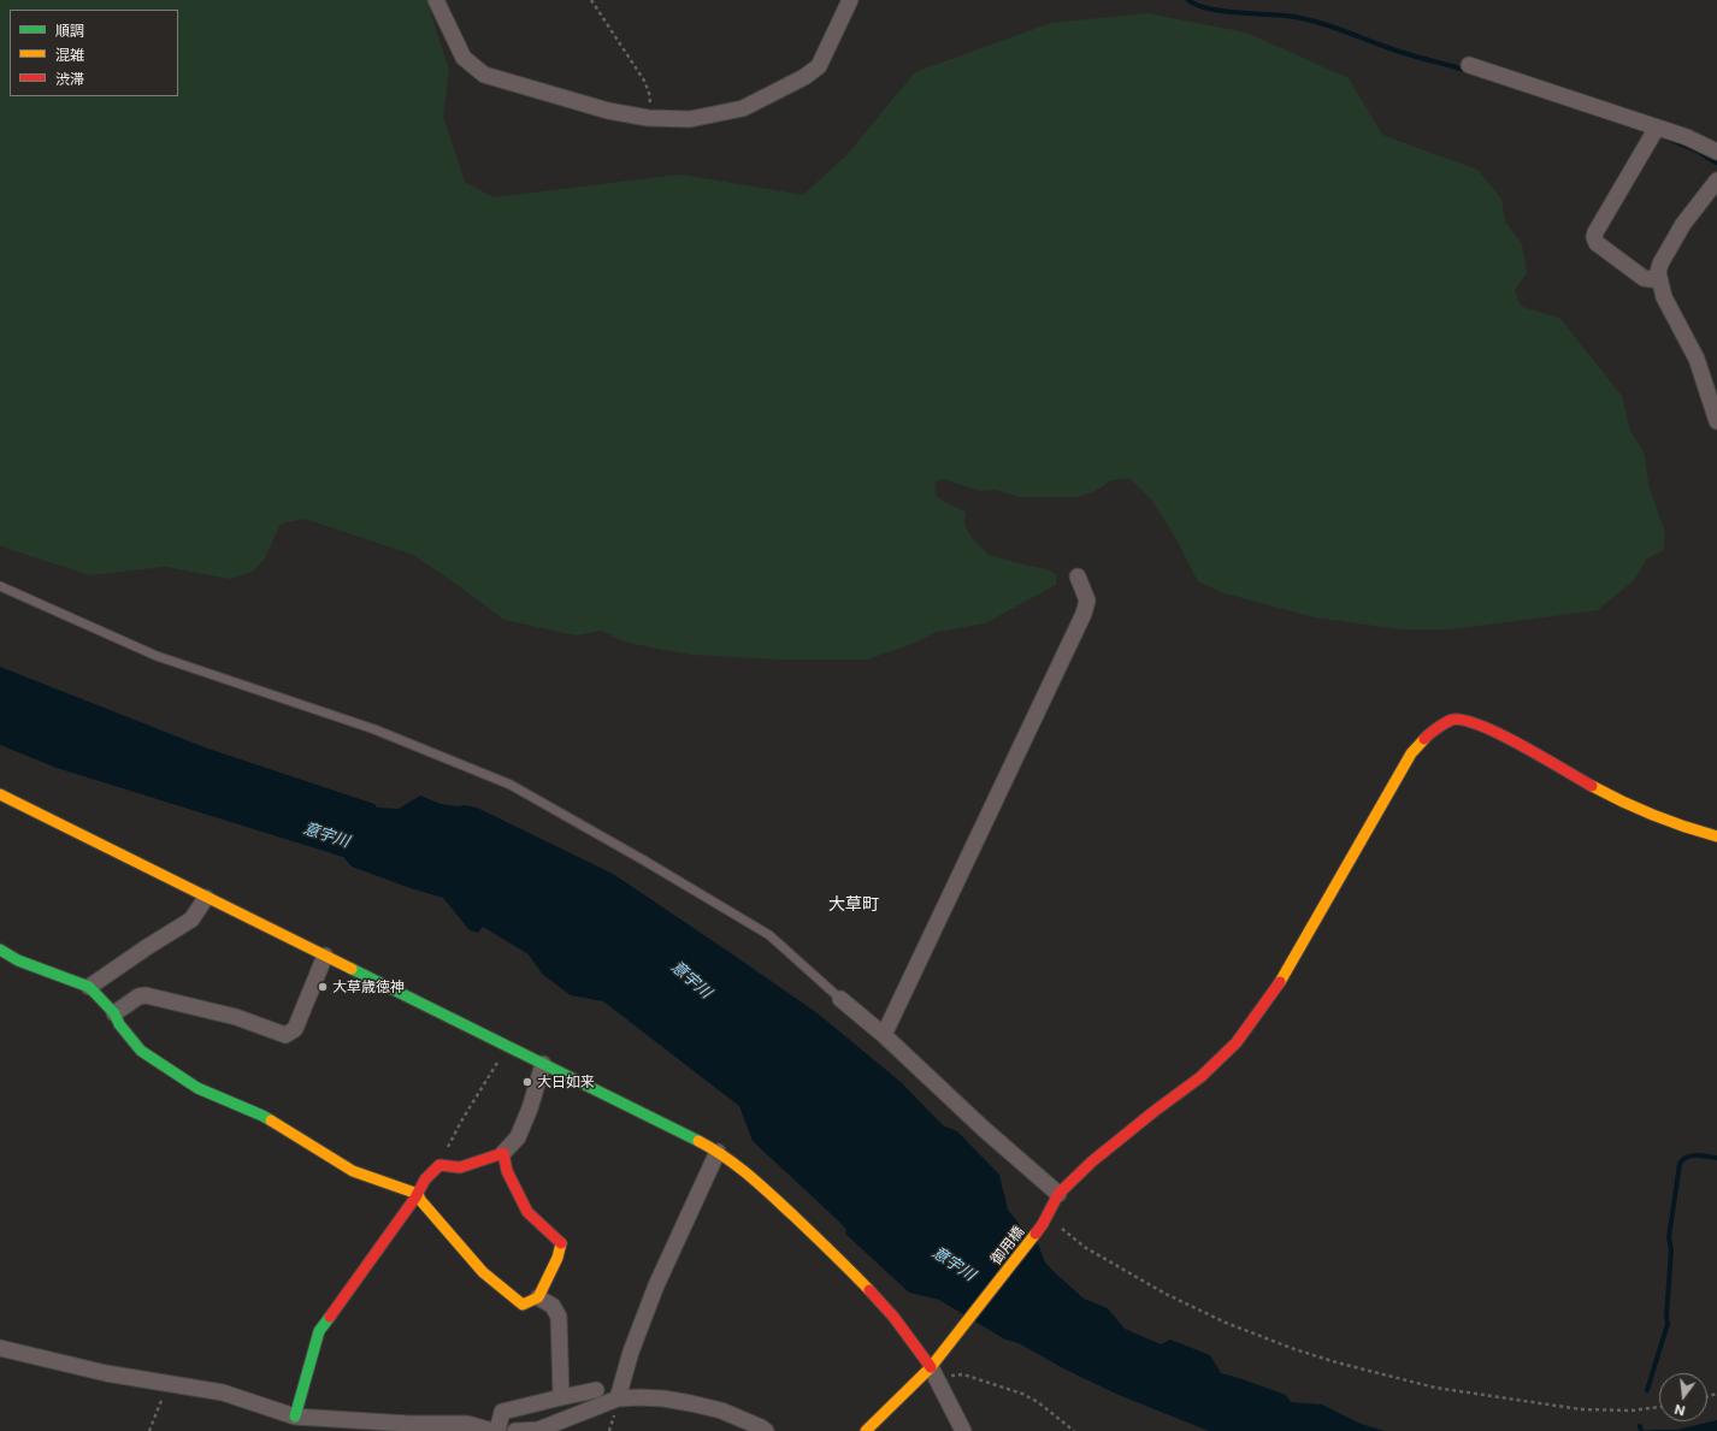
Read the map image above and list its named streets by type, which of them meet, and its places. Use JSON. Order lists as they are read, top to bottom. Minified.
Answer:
{"streets":{"street":["御用橋"]},"districts":["大草町"],"water":["意宇川"],"places":["大草歳徳神","大日如来"],"legend":["順調","混雑","渋滞"],"north":"bottom"}
